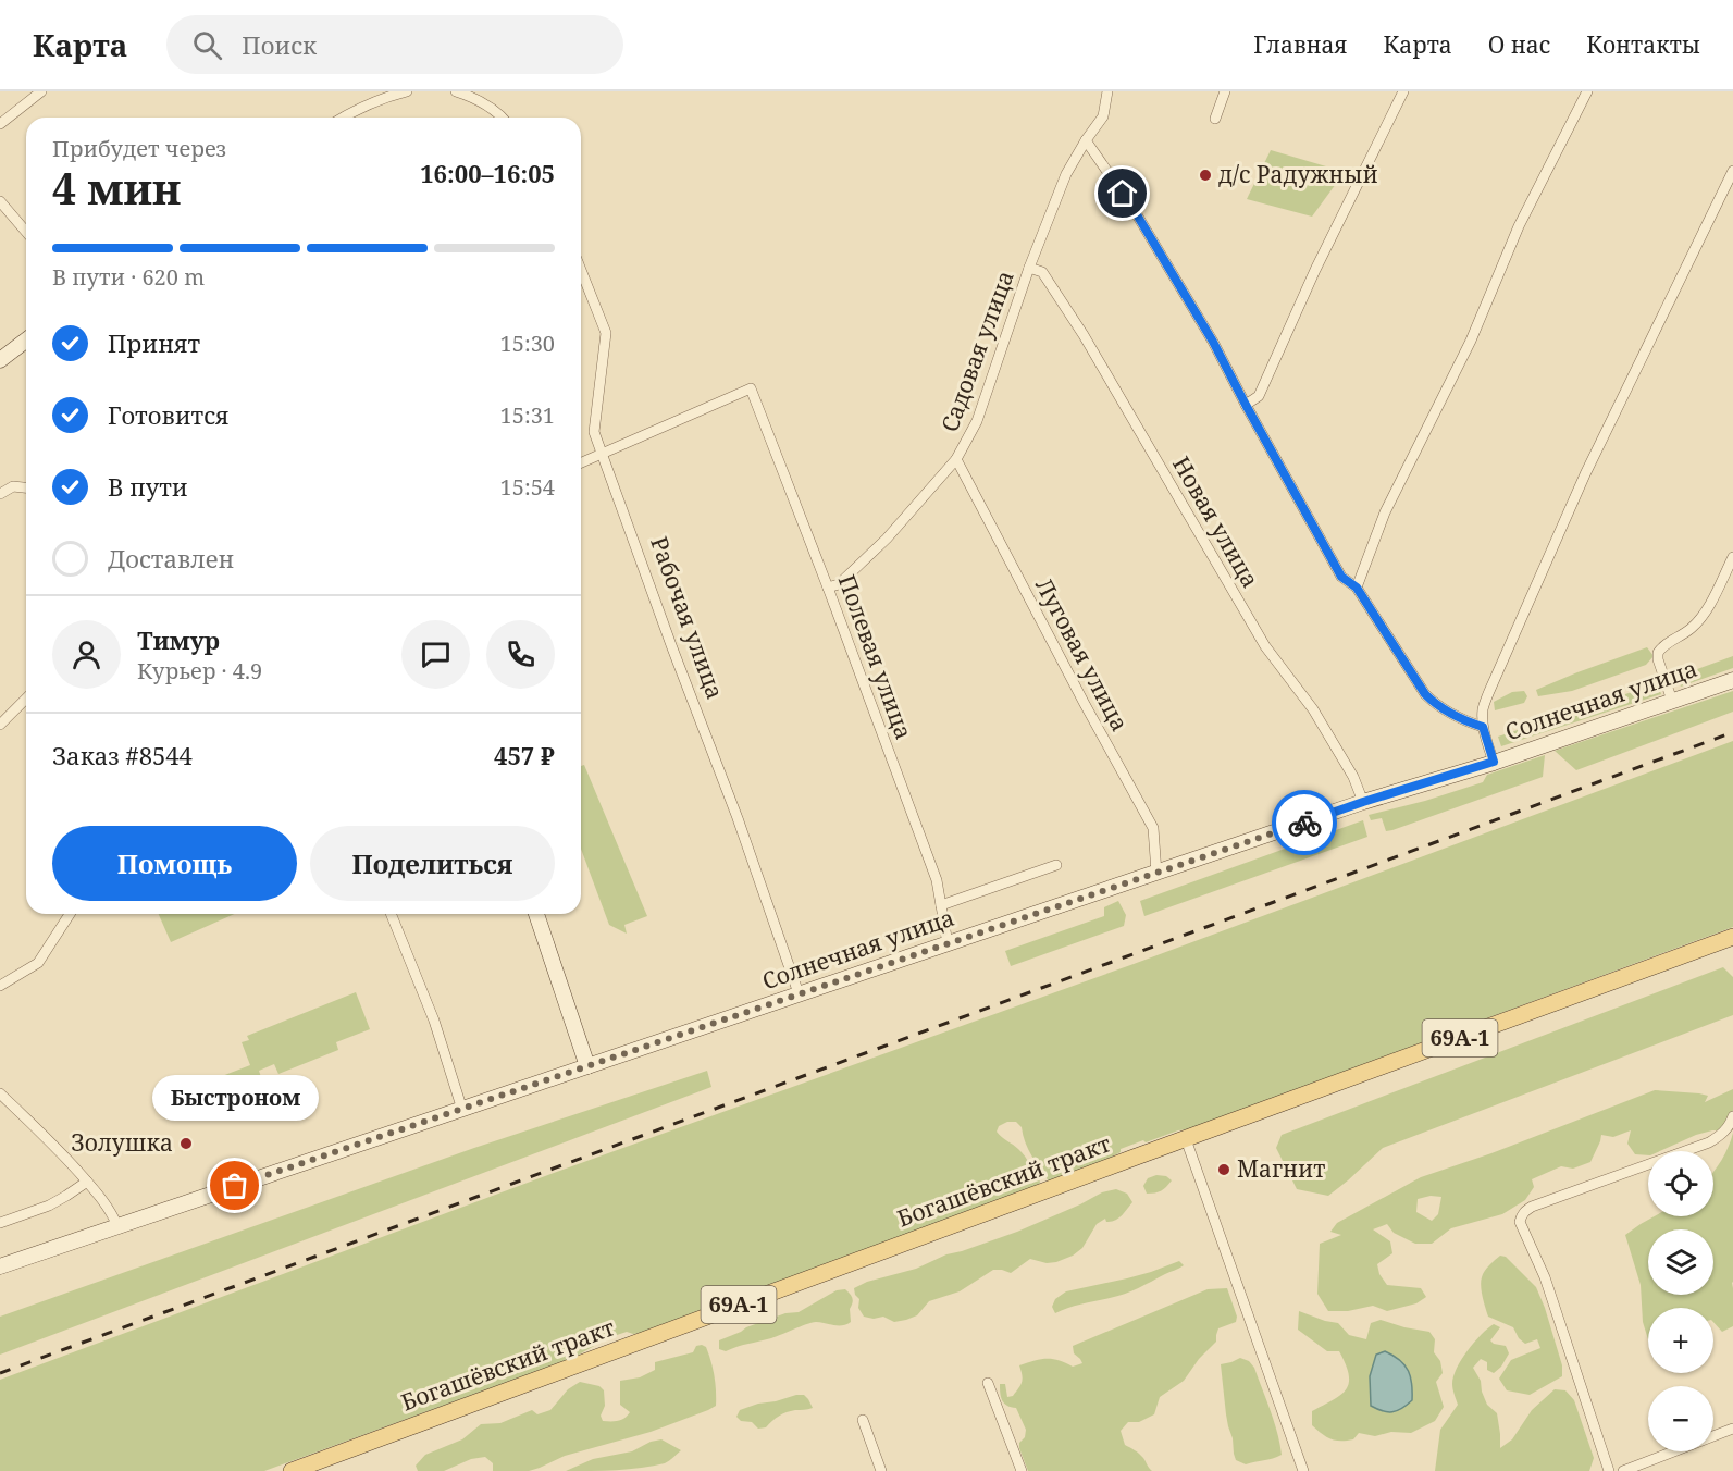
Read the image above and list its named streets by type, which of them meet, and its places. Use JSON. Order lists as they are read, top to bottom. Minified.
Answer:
{"streets":{"main road":["69А-1","Богашёвский тракт"],"street":["Садовая улица","Новая улица","Рабочая улица","Луговая улица","Полевая улица","Солнечная улица"]},"crossings":[["Садовая улица","Новая улица"],["Садовая улица","Луговая улица"],["Садовая улица","Полевая улица"],["Новая улица","Солнечная улица"],["Рабочая улица","Полевая улица"],["Рабочая улица","Солнечная улица"],["Луговая улица","Солнечная улица"],["Полевая улица","Солнечная улица"]],"places":["д/с Радужный","Золушка","Магнит","Быстроном"],"page":{"header":"Карта","search":"Поиск","nav":["Главная","Карта","О нас","Контакты"],"heading":["4 мин","Прибудет через","16:00–16:05"],"panel":["Тимур","Курьер · 4.9","Заказ #8544","457 ₽"],"bar":"В пути · 620 m","list":[["Принят","15:30"],["Готовится","15:31"],["В пути","15:54"],"Доставлен"],"buttons":["Помощь","Поделиться"],"bubble":"Быстроном","map_buttons":["+","−"]}}
